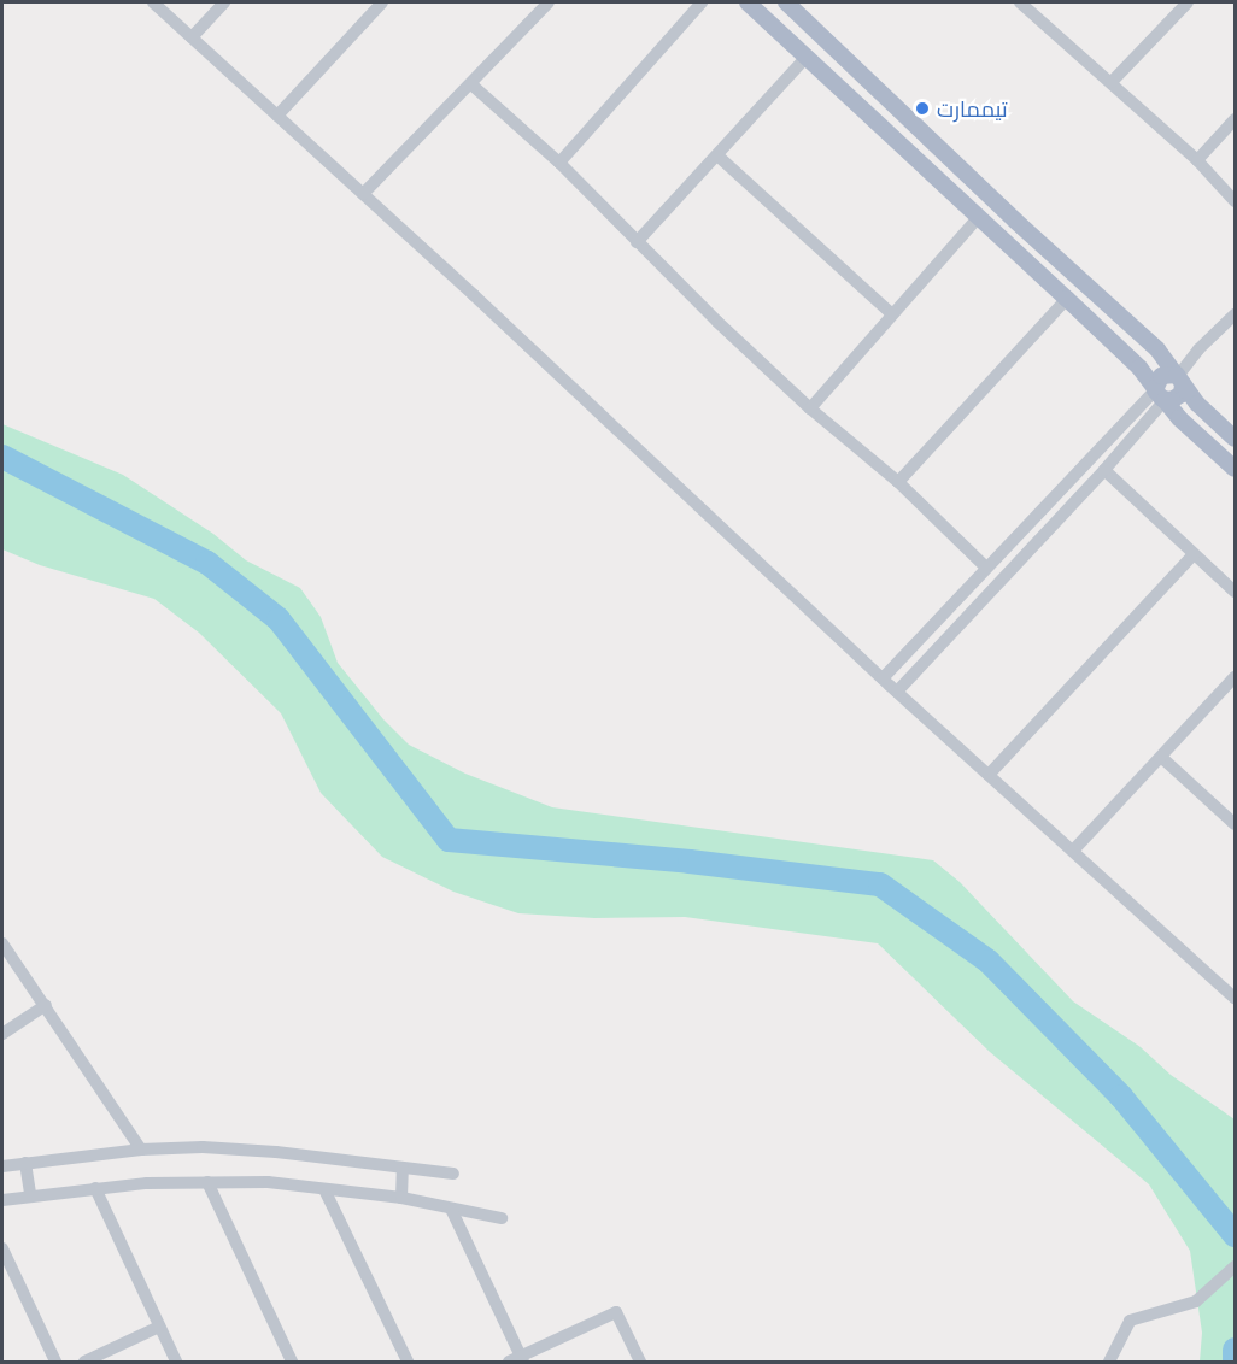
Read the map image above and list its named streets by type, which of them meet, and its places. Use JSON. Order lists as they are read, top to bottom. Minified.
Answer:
{"places":["تیممارت"]}
